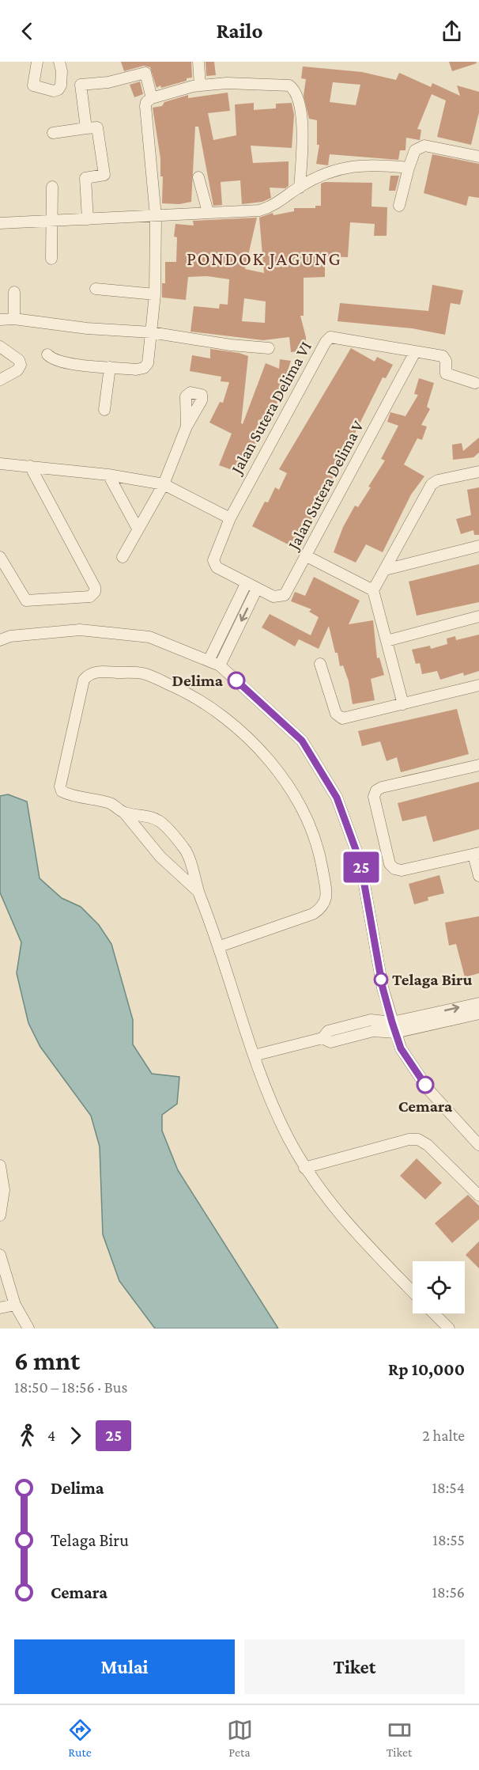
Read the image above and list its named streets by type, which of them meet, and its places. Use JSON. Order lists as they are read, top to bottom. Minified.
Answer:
{"streets":{"street":["Jalan Sutera Delima VI","Jalan Sutera Delima V"]},"crossings":[["Jalan Sutera Delima VI","Jalan Sutera Delima V"]],"districts":["PONDOK JAGUNG"],"places":["Delima","Telaga Biru","Cemara"],"lines":["bus line 25"],"page":{"header":"Railo","on_map":"25","heading":["6 mnt","18:50 – 18:56 · Bus","Rp 10,000"],"legs":["4","25","2 halte"],"list":[{"name":"Delima","value":"18:54"},{"name":"Telaga Biru","value":"18:55"},{"name":"Cemara","value":"18:56"}],"buttons":["Mulai","Tiket"],"tabs":["Rute","Peta","Tiket"]}}
